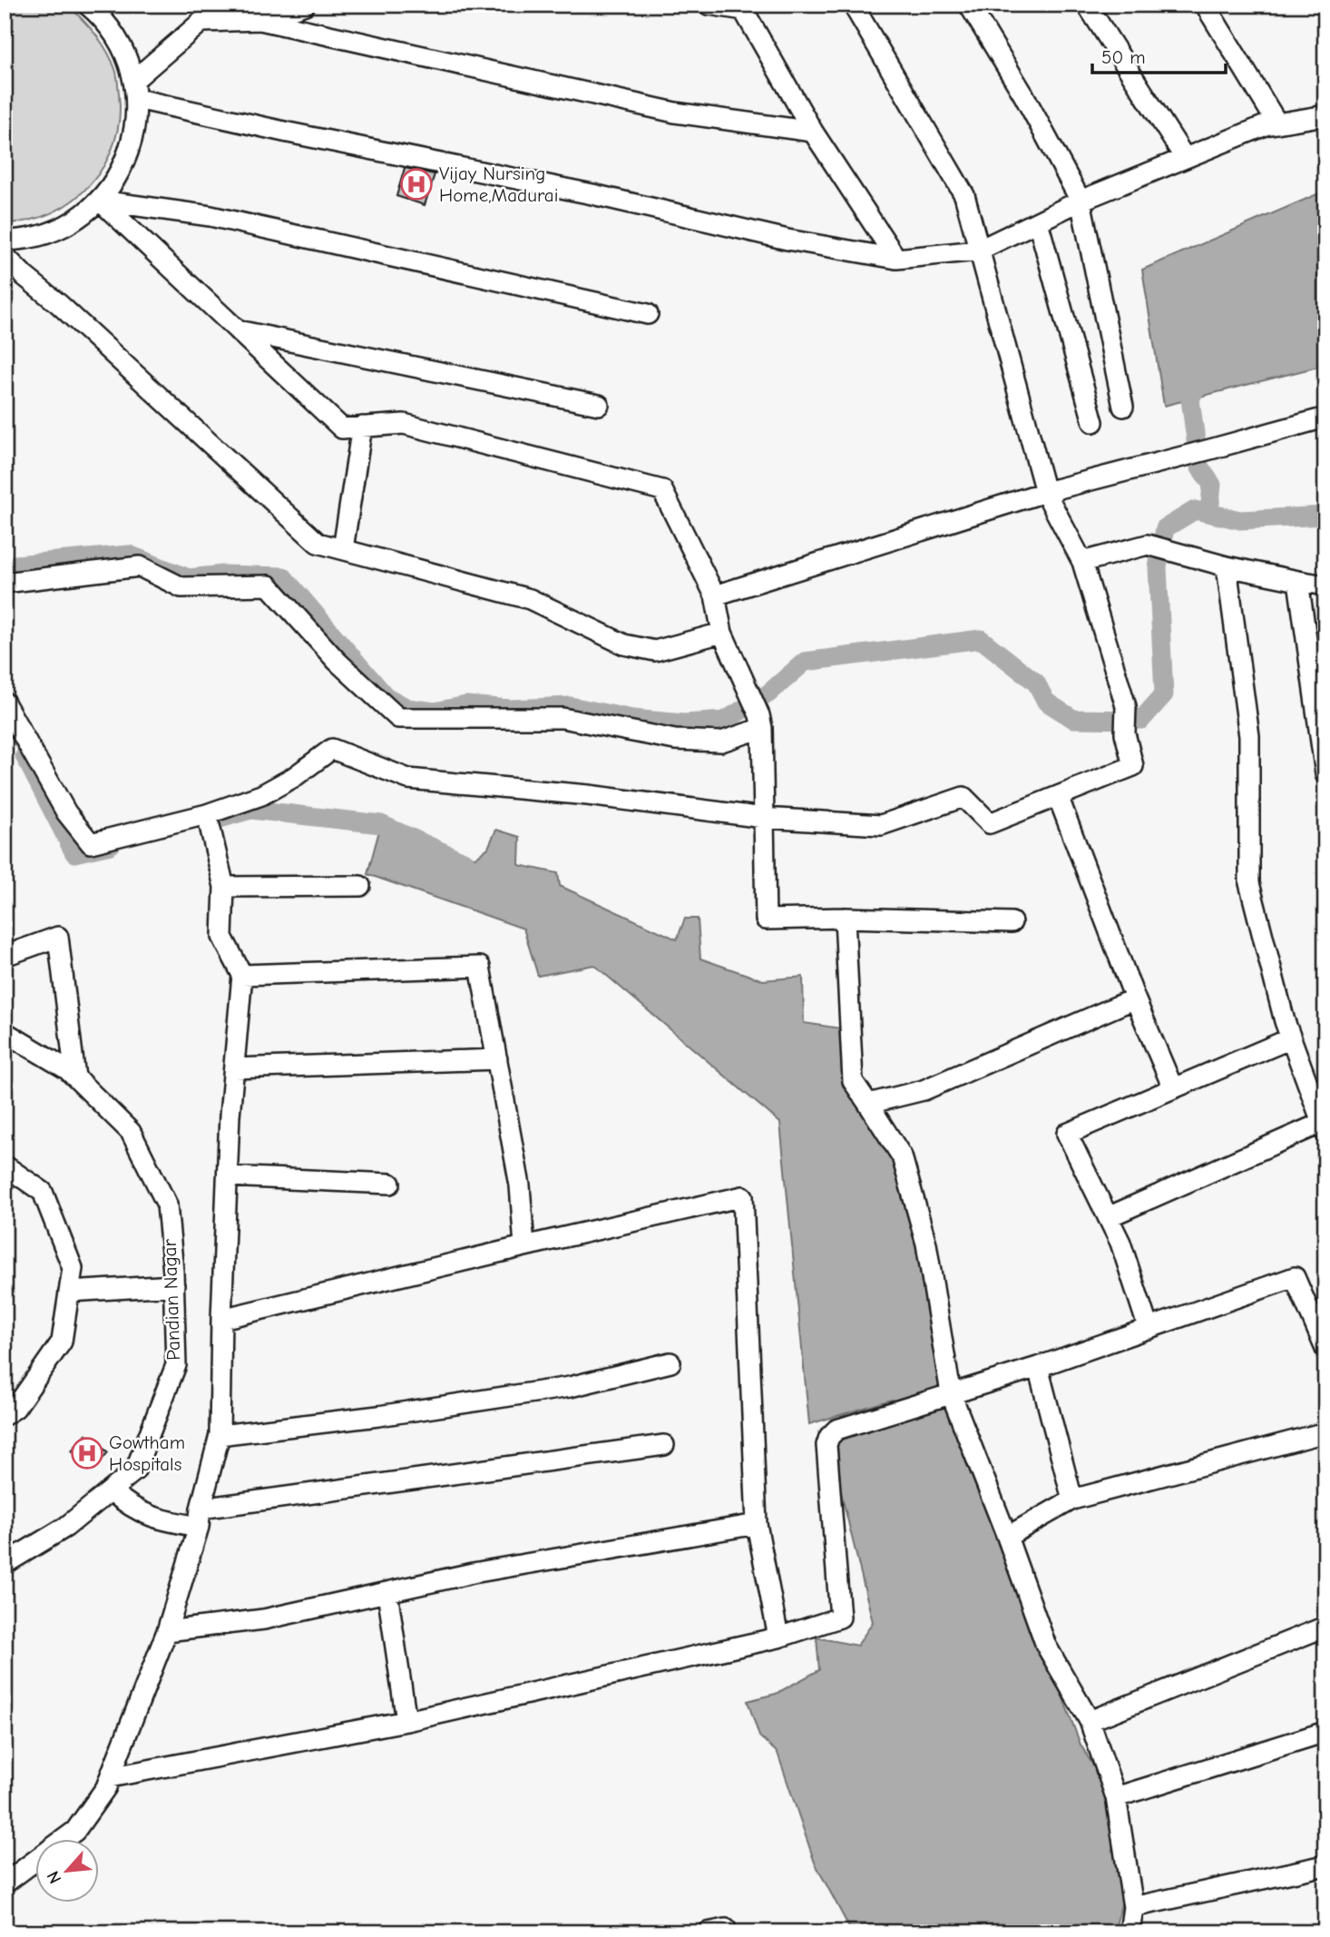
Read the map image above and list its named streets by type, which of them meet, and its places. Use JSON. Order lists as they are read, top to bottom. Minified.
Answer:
{"streets":{"street":["Pandian Nagar"]},"places":{"hospital":["Vijay Nursing Home,Madurai","Gowtham Hospitals"]},"scale_bar":"50 m","north":"bottom left"}
